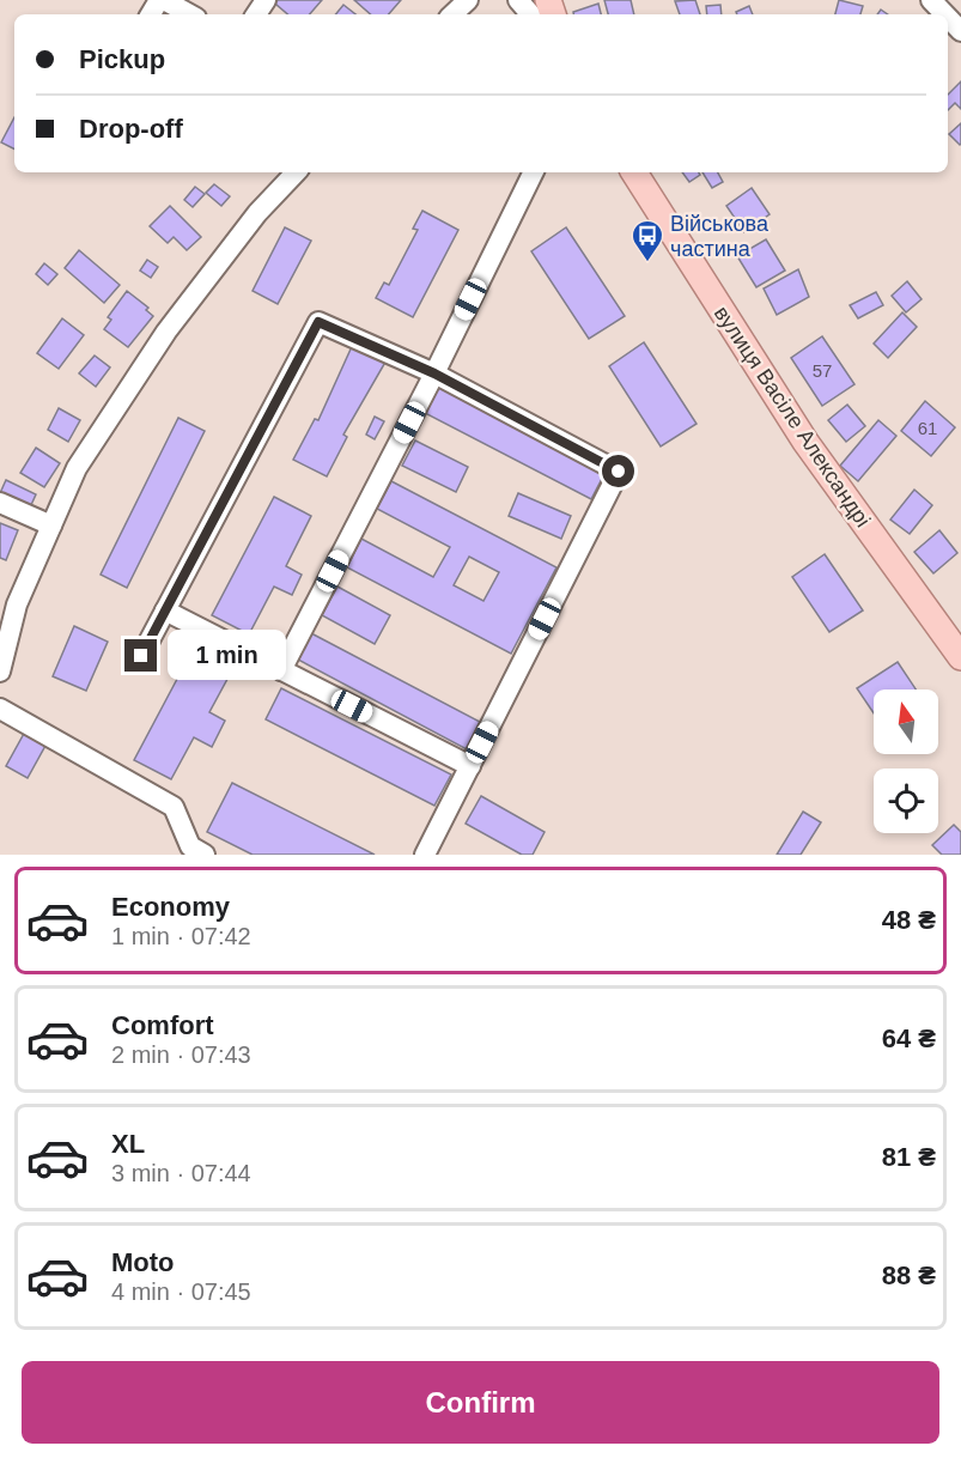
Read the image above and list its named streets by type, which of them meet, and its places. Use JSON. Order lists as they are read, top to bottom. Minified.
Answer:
{"streets":{"main road":["вулиця Васіле Александрі"]},"places":{"bus stop":["Військова частина"]},"house_numbers":["57","61"],"north":"top","page":{"banner":["Pickup","Drop-off"],"bubble":"1 min","list":[{"name":"Economy","note":"1 min · 07:42","value":"48 ₴"},{"name":"Comfort","note":"2 min · 07:43","value":"64 ₴"},{"name":"XL","note":"3 min · 07:44","value":"81 ₴"},{"name":"Moto","note":"4 min · 07:45","value":"88 ₴"}],"buttons":"Confirm"}}
